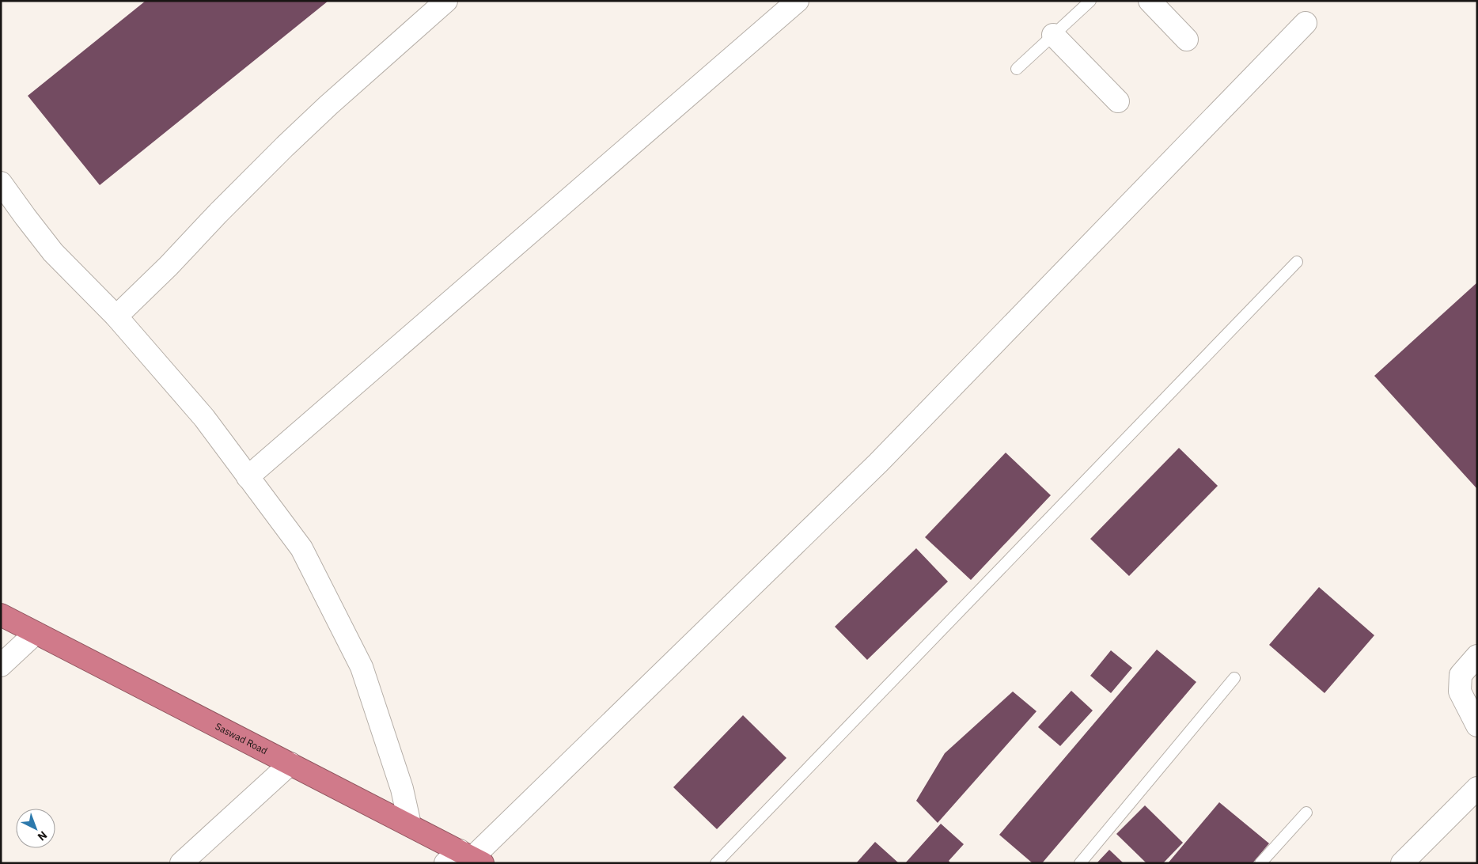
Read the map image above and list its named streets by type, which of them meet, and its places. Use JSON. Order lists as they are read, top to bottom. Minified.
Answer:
{"streets":{"highway":["Saswad Road"]},"north":"bottom right"}
